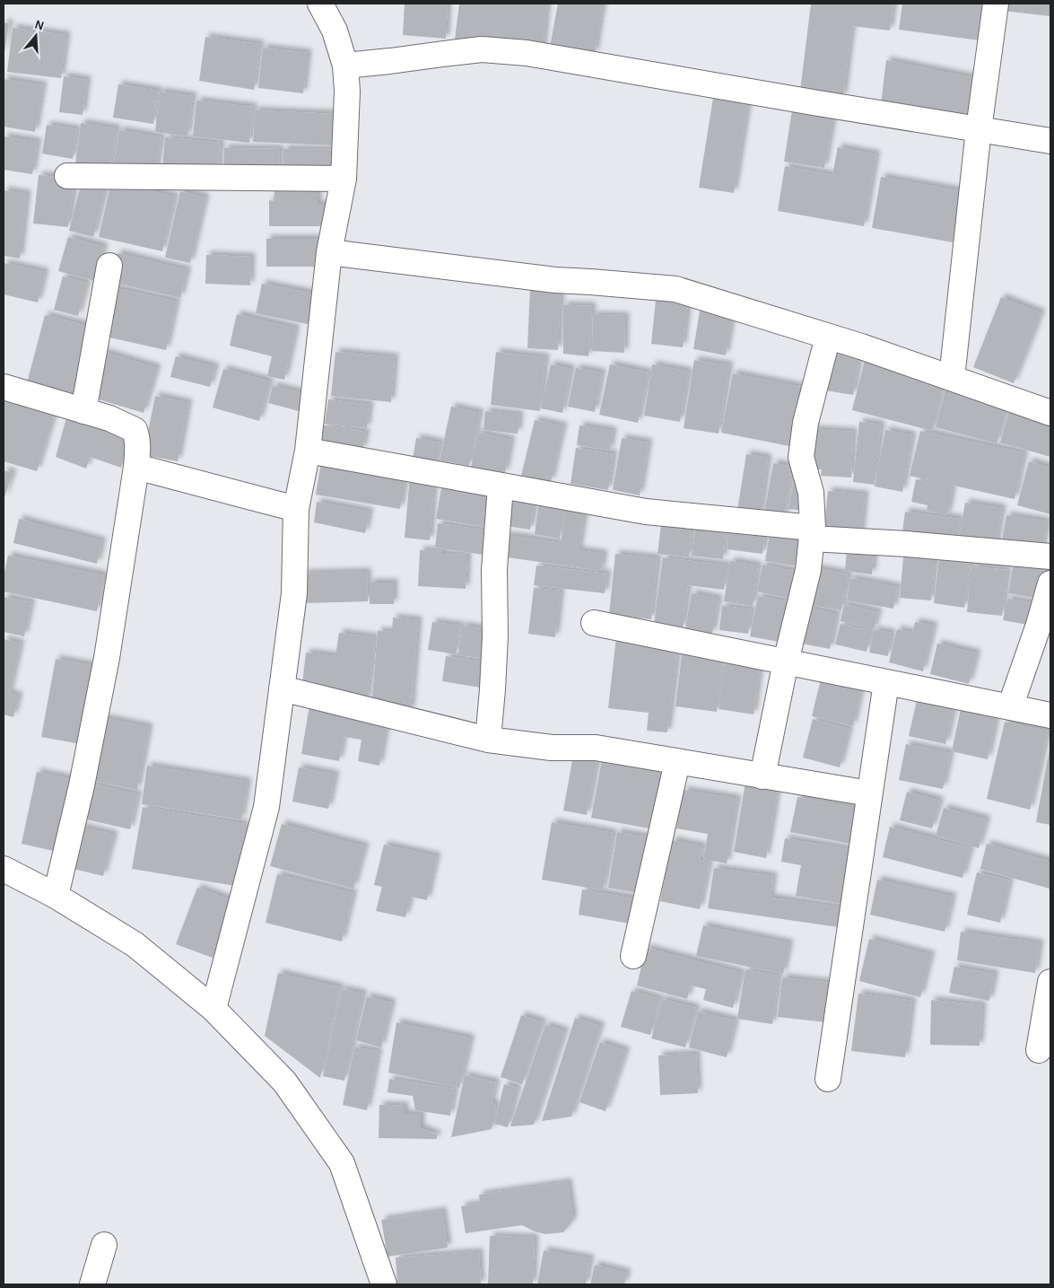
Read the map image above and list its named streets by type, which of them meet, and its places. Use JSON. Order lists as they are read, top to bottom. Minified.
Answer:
{"north":"top"}
